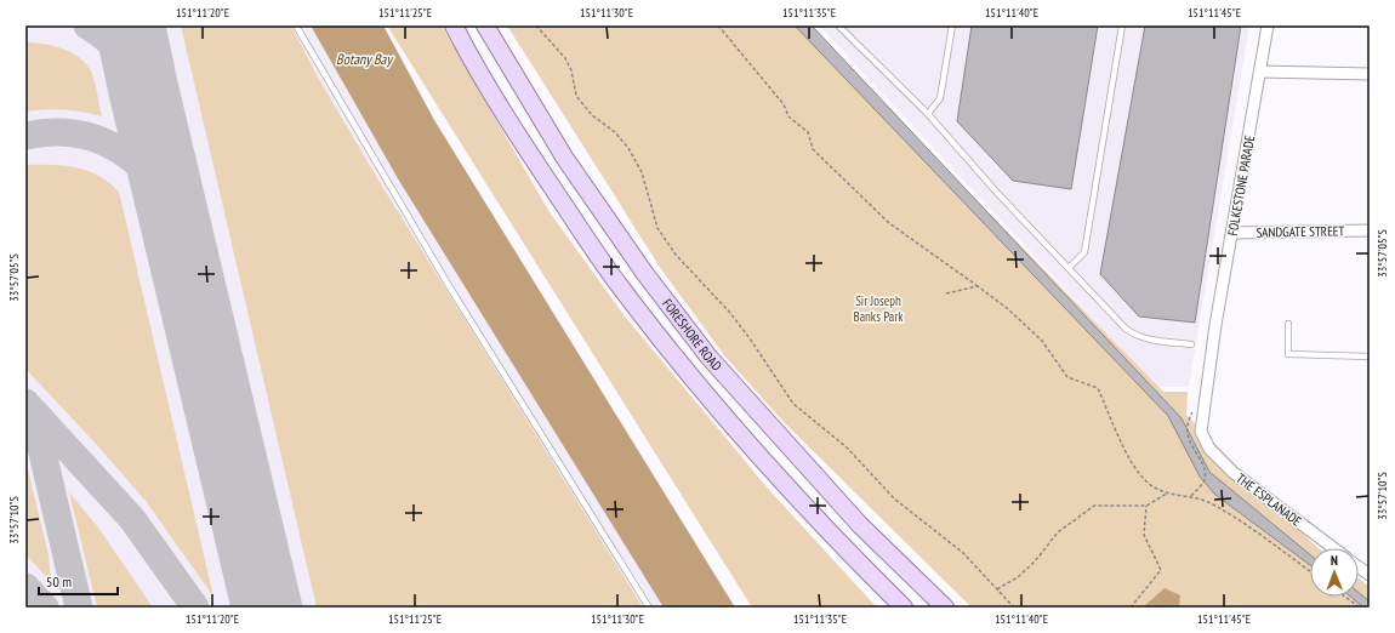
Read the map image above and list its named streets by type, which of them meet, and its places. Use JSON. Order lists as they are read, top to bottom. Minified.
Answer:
{"streets":{"main road":["FORESHORE ROAD"],"street":["FOLKESTONE PARADE","SANDGATE STREET","THE ESPLANADE"]},"crossings":[["FOLKESTONE PARADE","SANDGATE STREET"],["FOLKESTONE PARADE","THE ESPLANADE"]],"water":["Botany Bay"],"parks":["Sir Joseph Banks Park"],"scale_bar":"50 m","north":"top","coordinates":["151°11'20\"E","151°11'25\"E","151°11'30\"E","151°11'35\"E","151°11'40\"E","151°11'45\"E","33°57'05\"S","33°57'10\"S"]}
